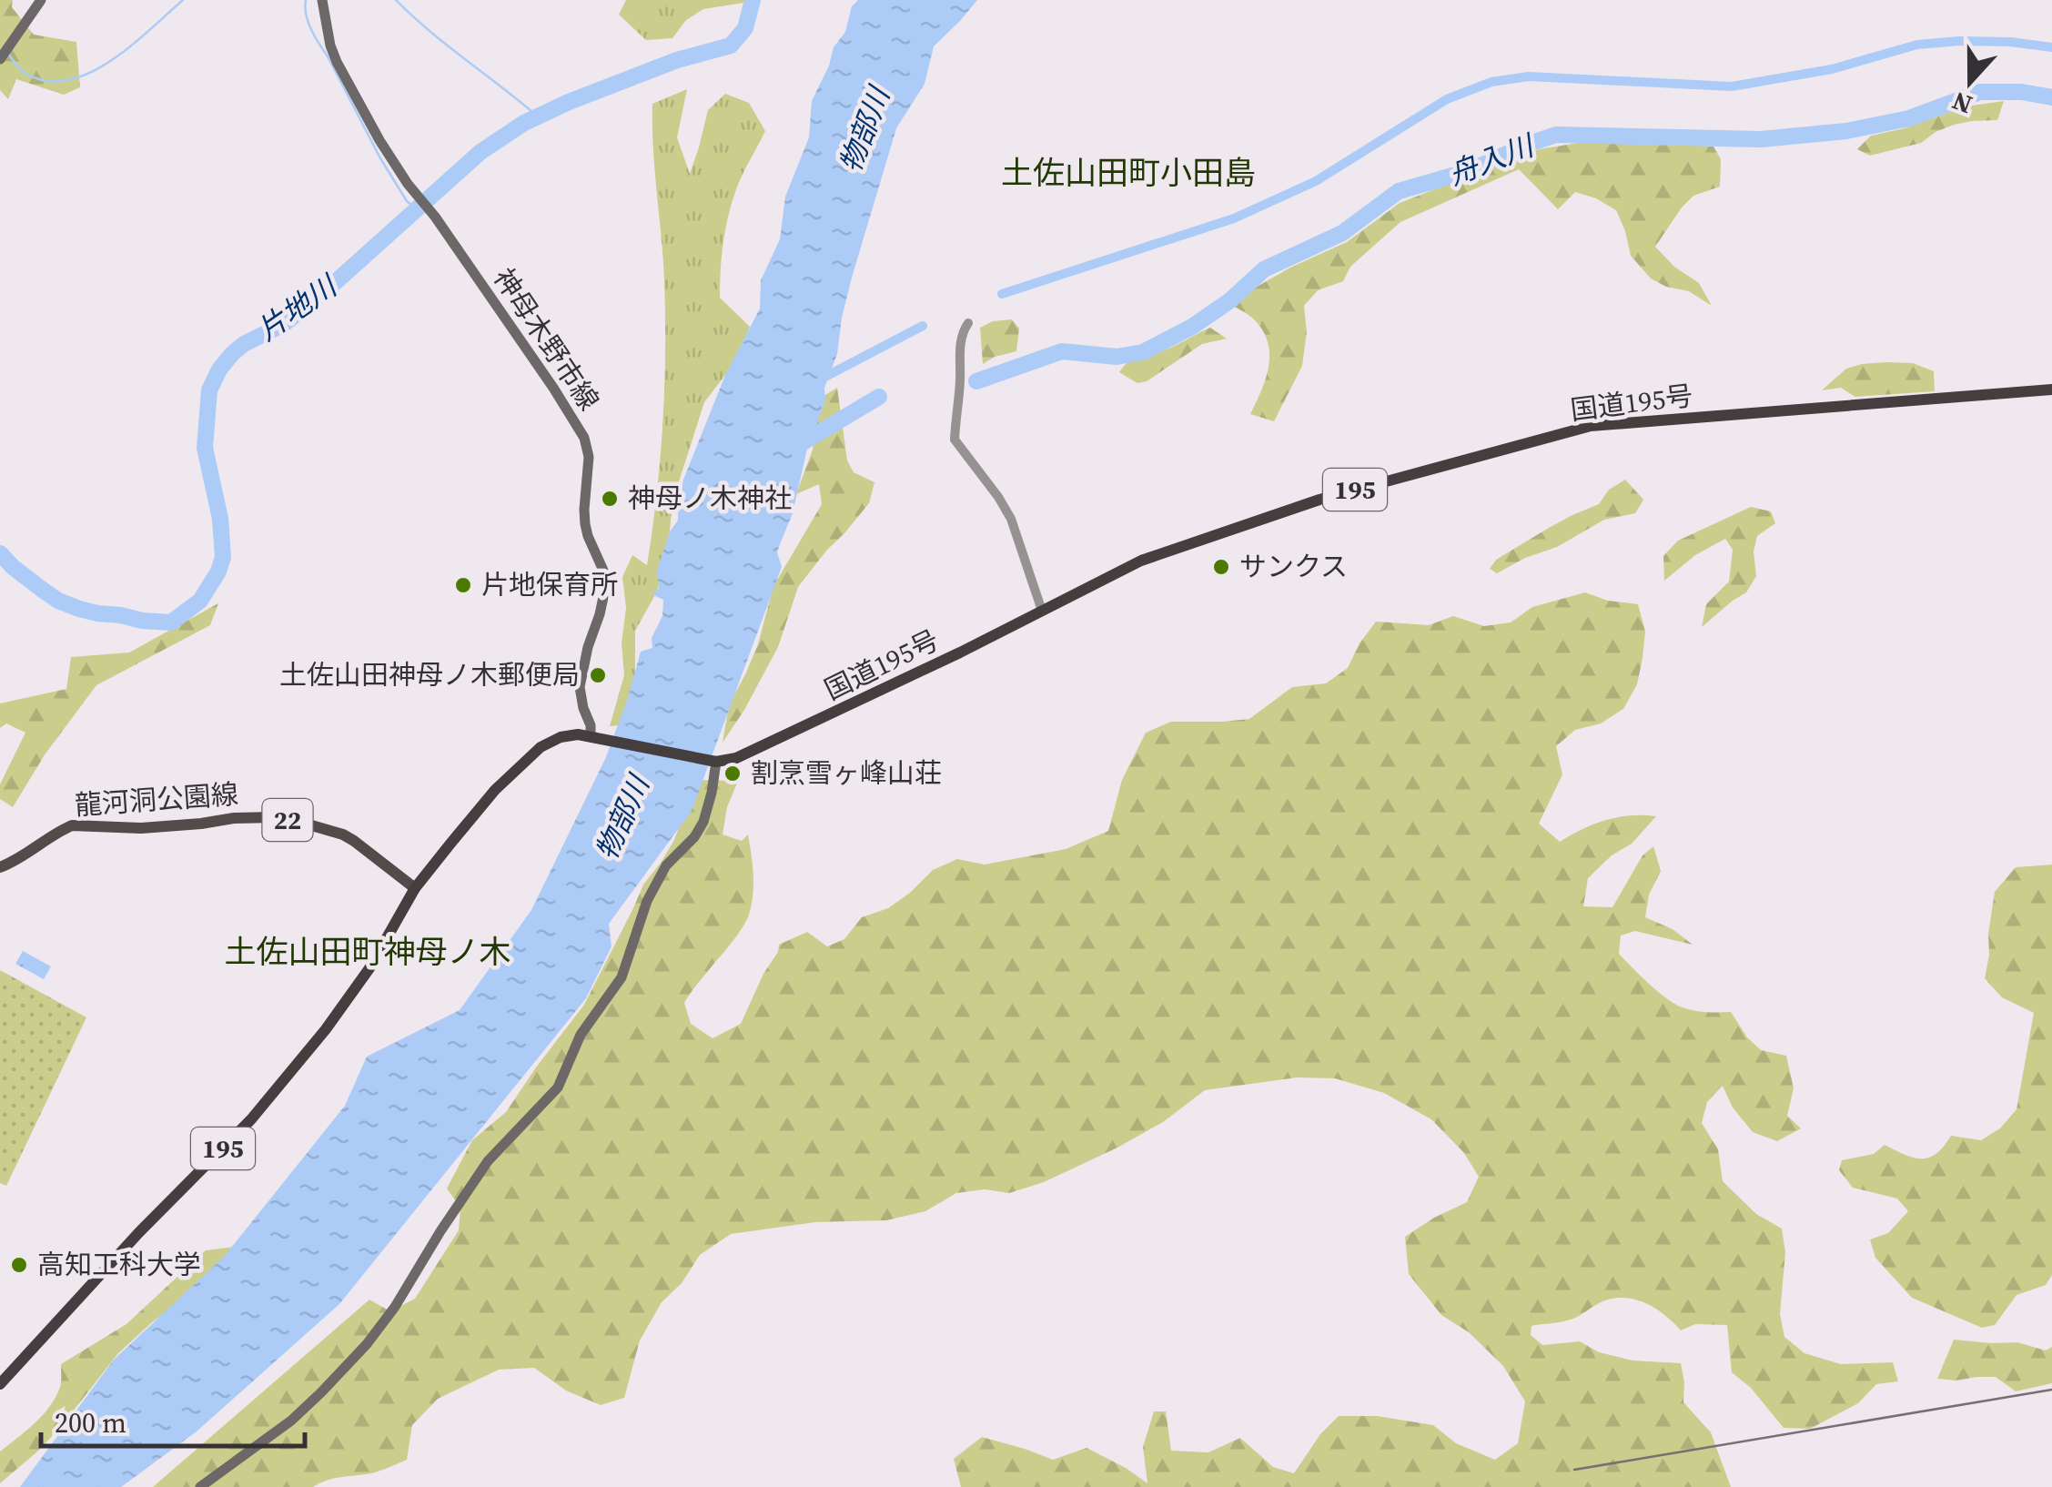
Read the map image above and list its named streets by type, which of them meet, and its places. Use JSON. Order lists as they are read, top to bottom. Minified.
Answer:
{"streets":{"highway":["国道195号","195"],"main road":["神母木野市線","龍河洞公園線","22"]},"crossings":[["神母木野市線","国道195号"],["国道195号","龍河洞公園線"]],"districts":["土佐山田町小田島","土佐山田町神母ノ木"],"water":["物部川","舟入川","片地川"],"places":["神母ノ木神社","サンクス","片地保育所","土佐山田神母ノ木郵便局","割烹雪ヶ峰山荘","高知工科大学"],"scale_bar":"200 m","north":"bottom"}
